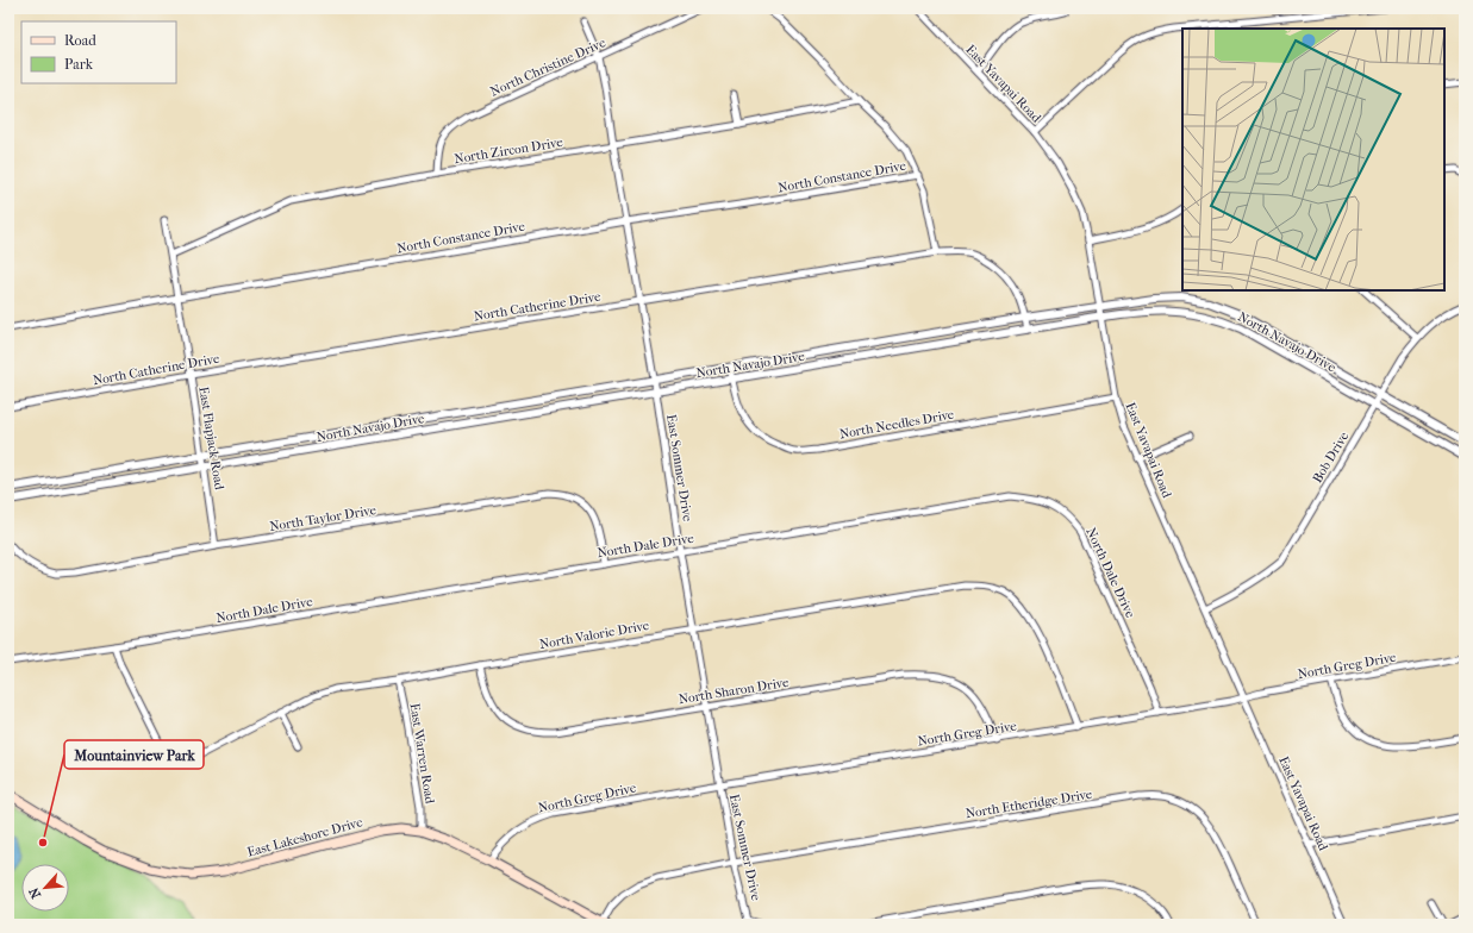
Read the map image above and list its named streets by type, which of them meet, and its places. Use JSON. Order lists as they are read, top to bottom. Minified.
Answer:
{"streets":{"main road":["East Lakeshore Drive"],"street":["North Christine Drive","East Yavapai Road","North Zircon Drive","North Constance Drive","North Catherine Drive","North Navajo Drive","North Needles Drive","East Flapjack Road","Bob Drive","East Sommer Drive","North Taylor Drive","North Dale Drive","North Valorie Drive","North Greg Drive","North Sharon Drive","East Warren Road","North Etheridge Drive"]},"crossings":[["North Christine Drive","North Zircon Drive"],["North Christine Drive","East Sommer Drive"],["East Yavapai Road","North Navajo Drive"],["East Yavapai Road","North Needles Drive"],["East Yavapai Road","Bob Drive"],["East Yavapai Road","North Greg Drive"],["North Zircon Drive","East Flapjack Road"],["North Zircon Drive","East Sommer Drive"],["North Constance Drive","East Flapjack Road"],["North Constance Drive","East Sommer Drive"],["North Catherine Drive","North Navajo Drive"],["North Catherine Drive","East Flapjack Road"],["North Catherine Drive","East Sommer Drive"],["North Navajo Drive","North Needles Drive"],["North Navajo Drive","East Flapjack Road"],["North Navajo Drive","Bob Drive"],["North Navajo Drive","East Sommer Drive"],["East Flapjack Road","North Taylor Drive"],["East Sommer Drive","North Dale Drive"],["East Sommer Drive","North Valorie Drive"],["East Sommer Drive","North Greg Drive"],["East Sommer Drive","North Sharon Drive"],["East Sommer Drive","North Etheridge Drive"],["North Taylor Drive","North Dale Drive"],["North Dale Drive","North Valorie Drive"],["North Dale Drive","North Greg Drive"],["North Valorie Drive","North Greg Drive"],["North Valorie Drive","North Sharon Drive"],["North Valorie Drive","East Warren Road"],["North Greg Drive","North Sharon Drive"],["North Greg Drive","East Lakeshore Drive"],["East Warren Road","East Lakeshore Drive"],["North Etheridge Drive","East Lakeshore Drive"]],"places":["Mountainview Park"],"legend":["Road","Park"],"north":"bottom left"}
